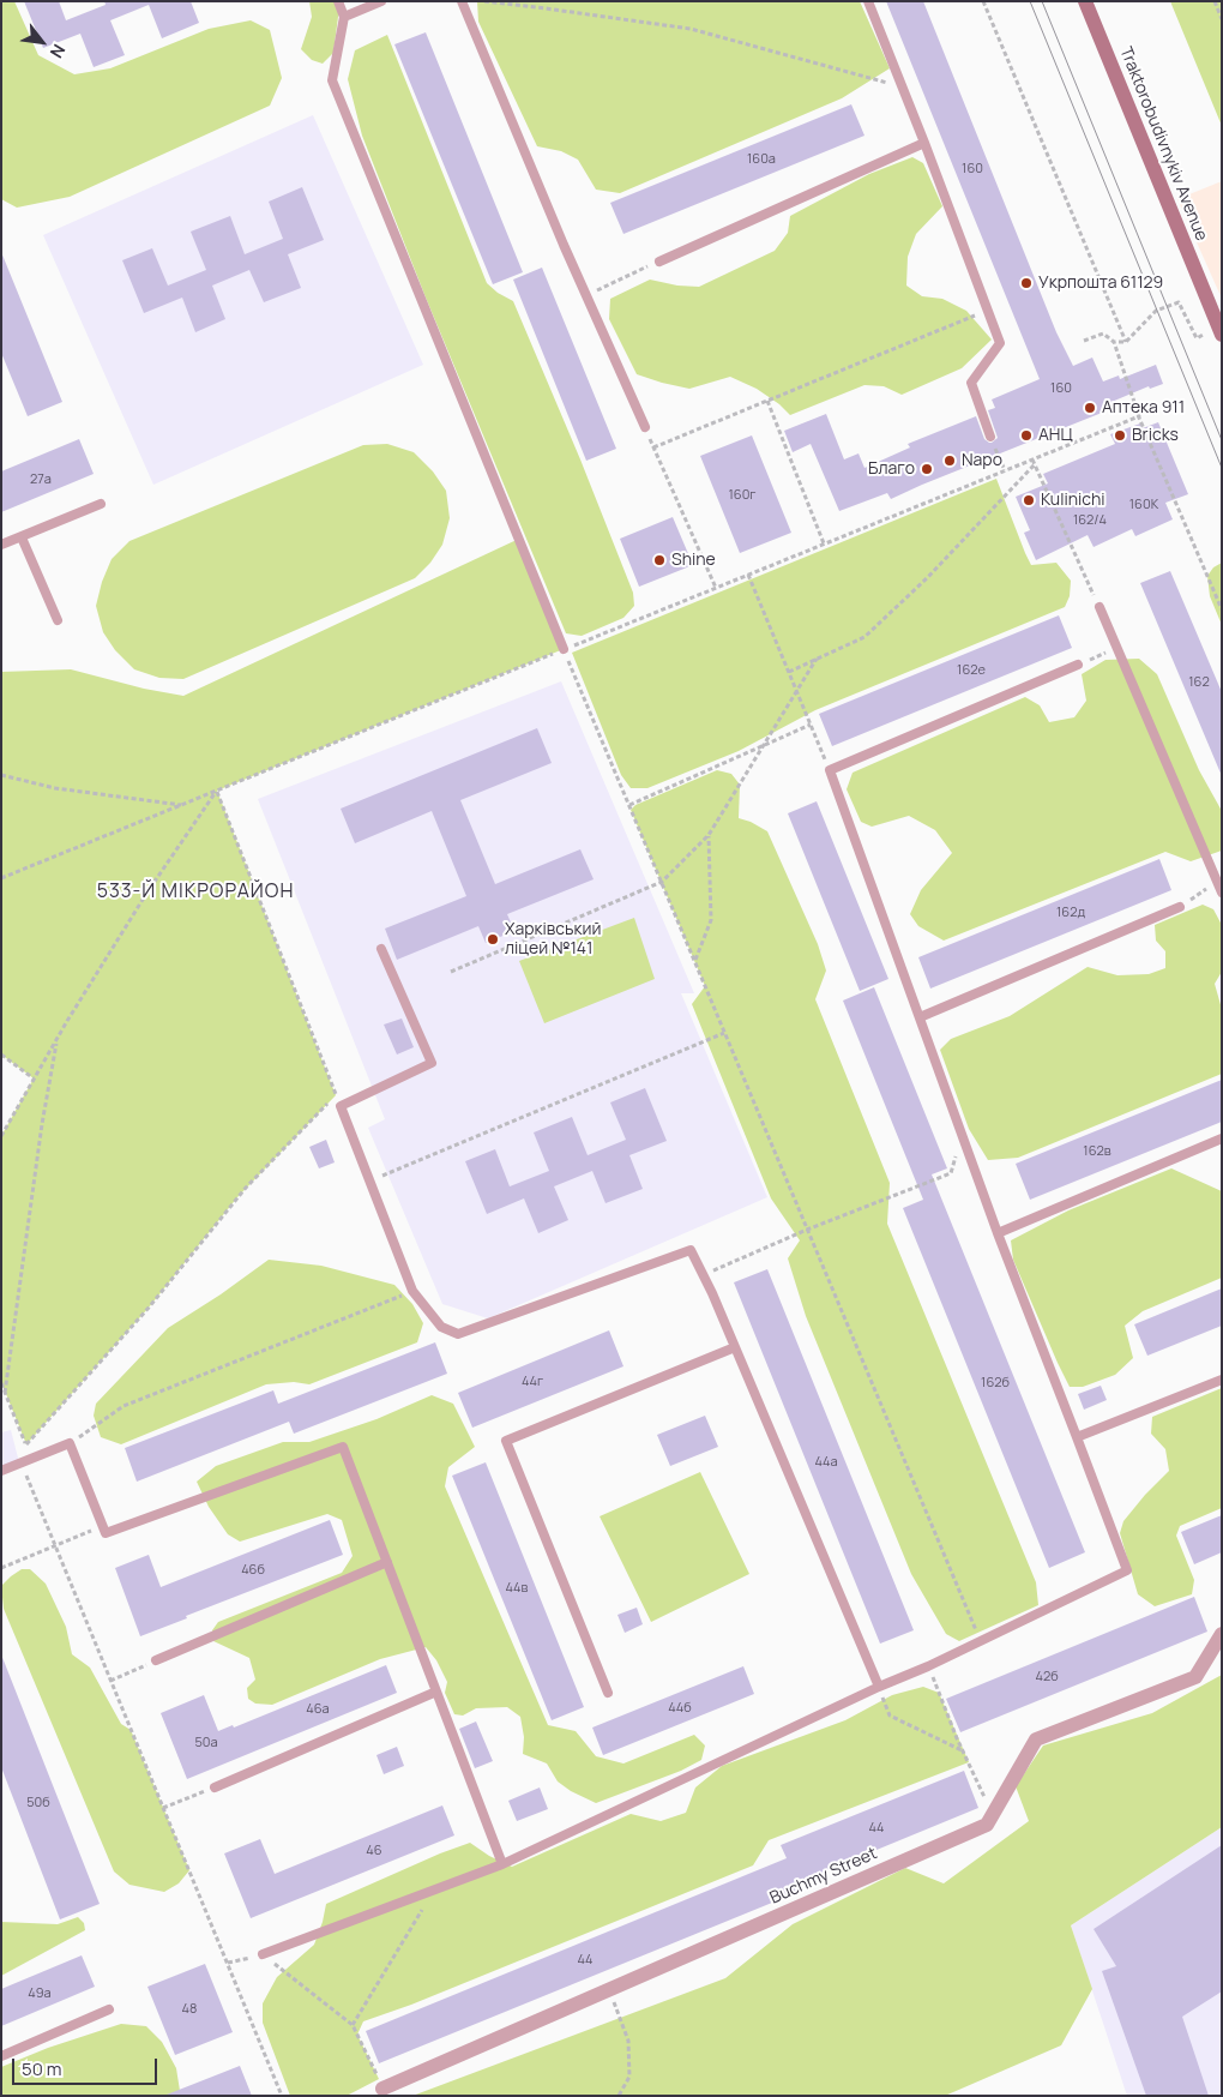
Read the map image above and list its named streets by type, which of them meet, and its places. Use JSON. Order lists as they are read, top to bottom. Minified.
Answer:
{"streets":{"street":["Traktorobudivnykiv Avenue","Buchmy Street"]},"districts":["533-Й МІКРОРАЙОН"],"places":["Укрпошта 61129","Аптека 911","АНЦ","Bricks","Napo","Благо","Kulinichi","Shine","Харківський ліцей №141"],"house_numbers":["160а","160","160","27а","160г","160К","162/4","162е","162","162д","162в","44г","162б","44а","46б","44в","42б","44б","46а","50а","50б","44","46","44","49а","48"],"scale_bar":"50 m","north":"bottom right"}
